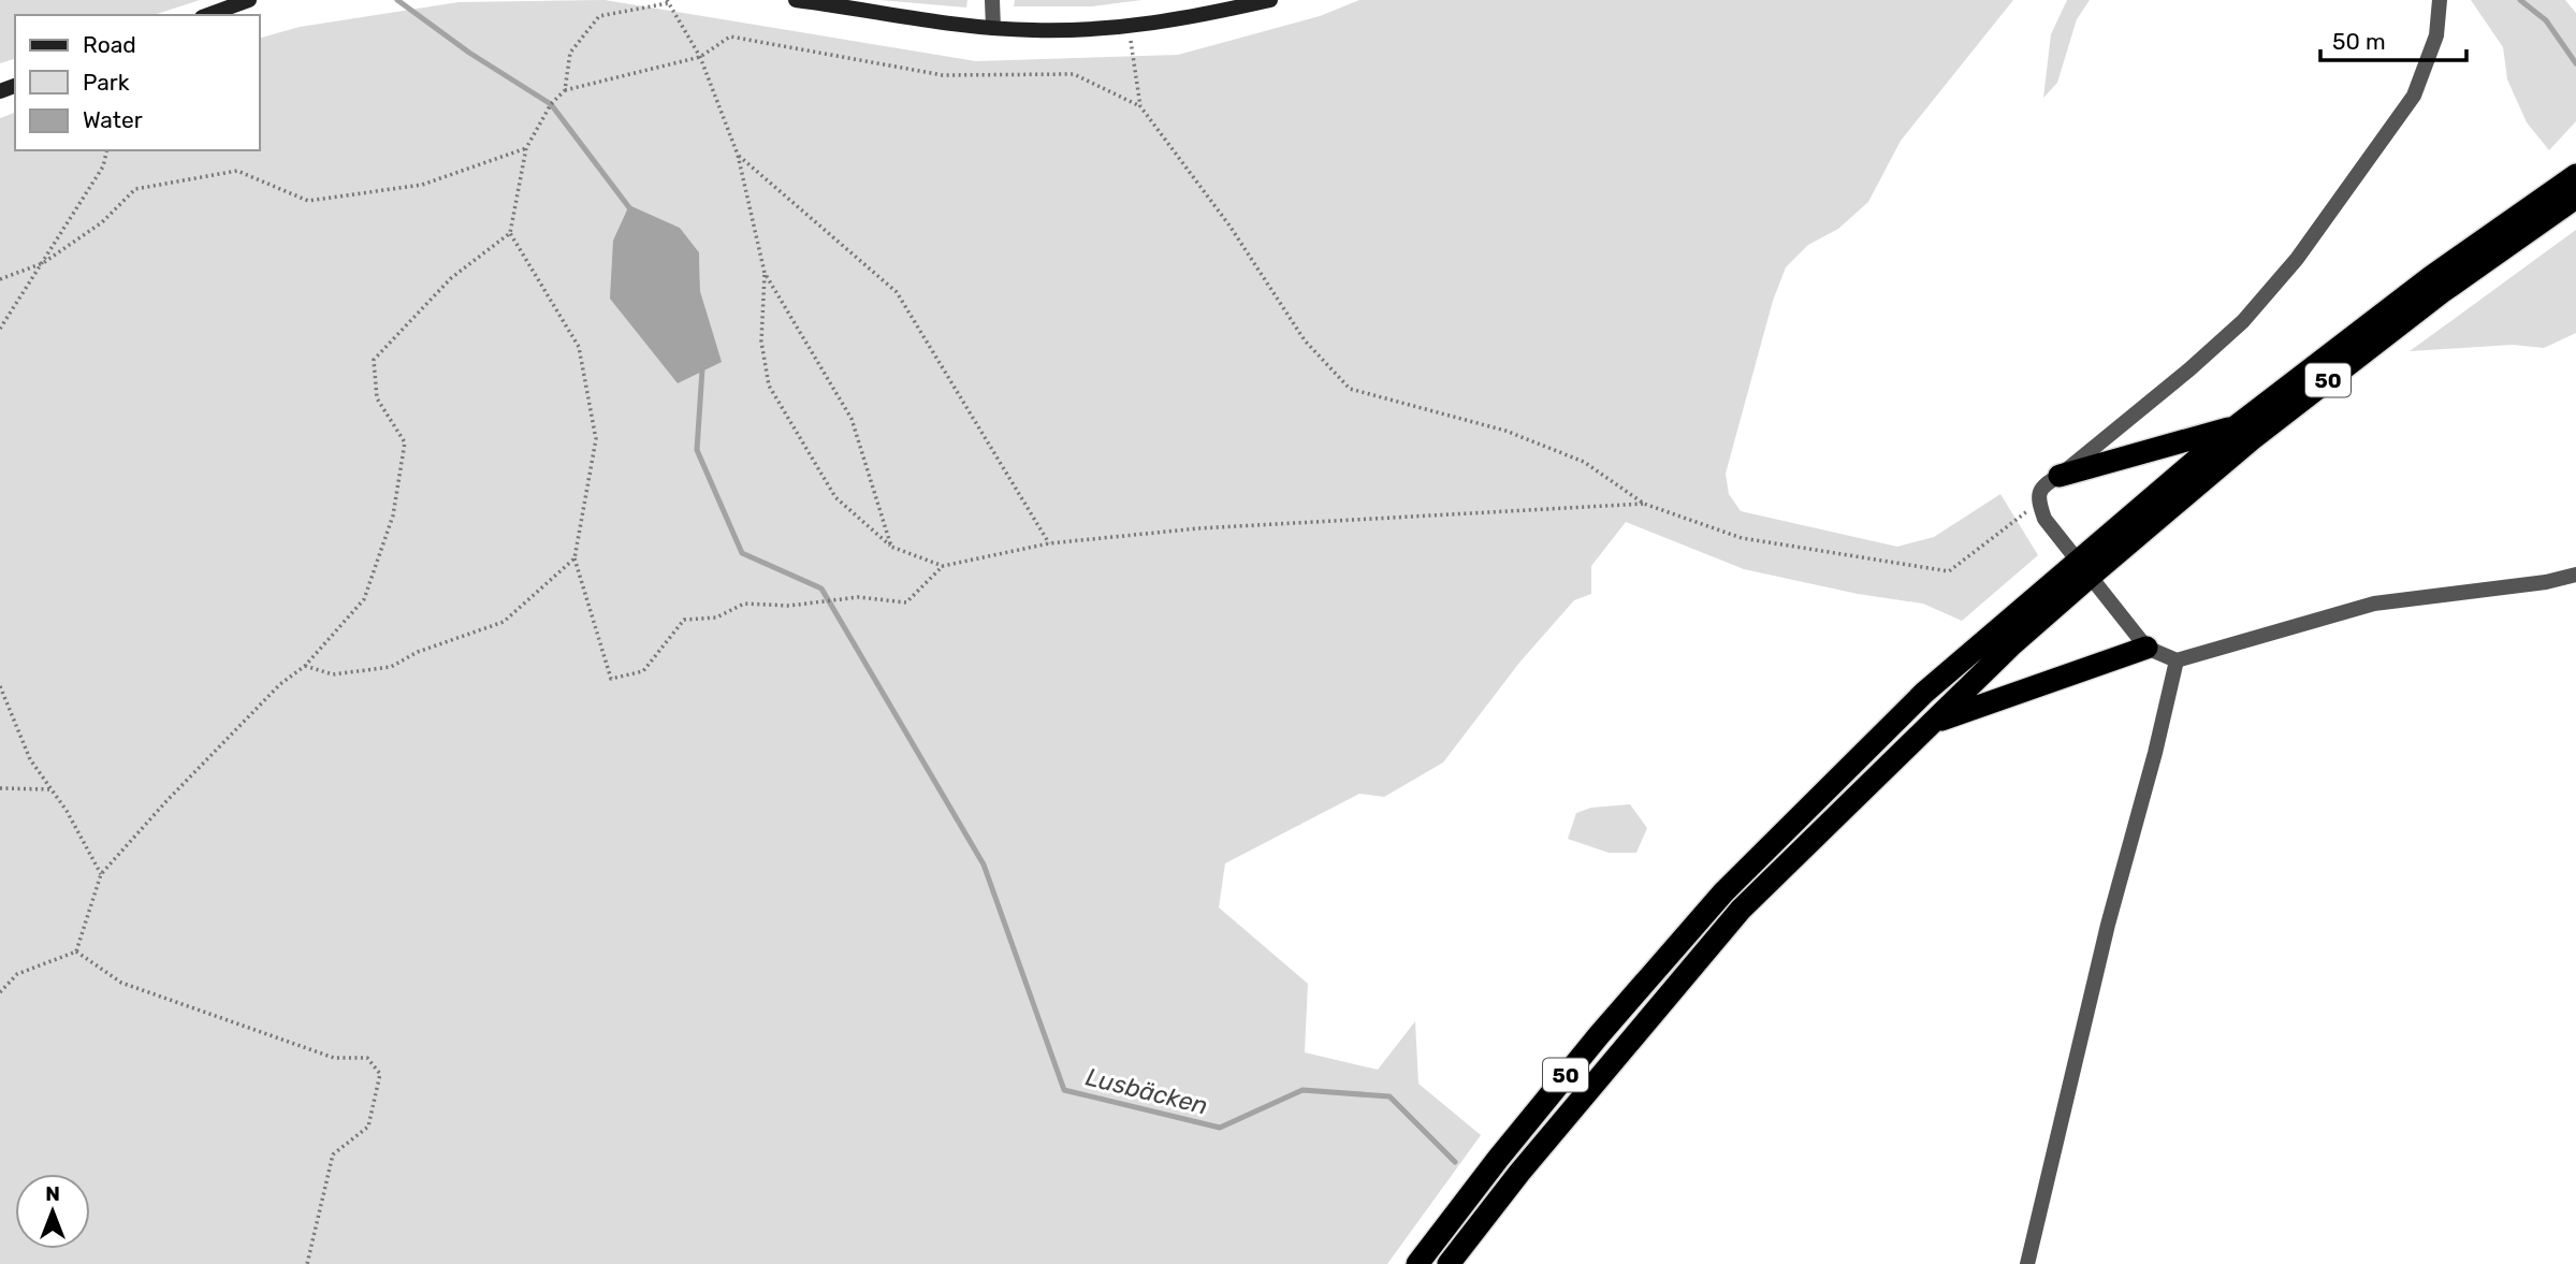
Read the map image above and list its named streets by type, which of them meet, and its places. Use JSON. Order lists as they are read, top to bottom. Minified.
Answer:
{"streets":{"highway":["50"]},"water":["Lusbäcken"],"legend":["Road","Park","Water"],"scale_bar":"50 m","north":"top"}
